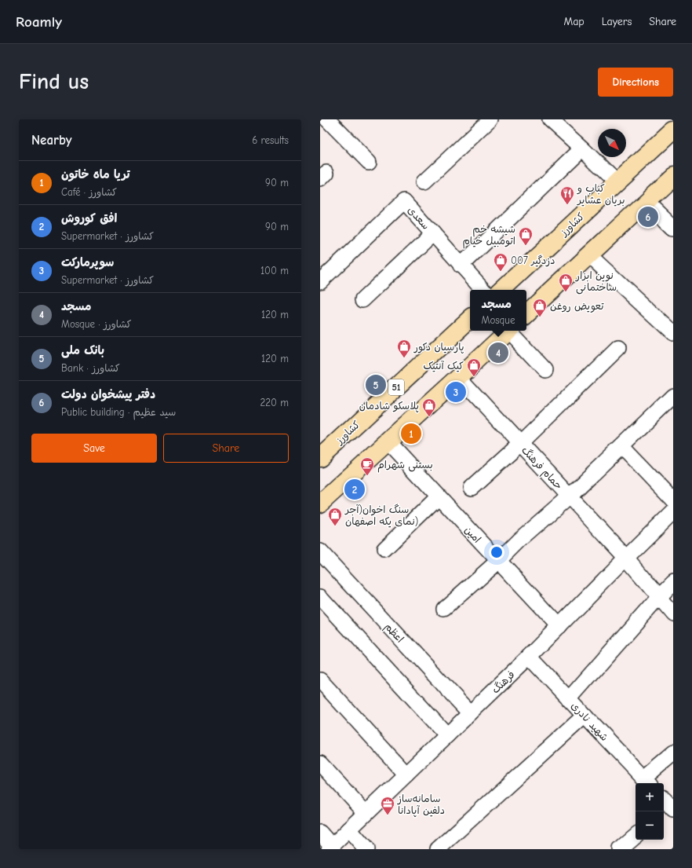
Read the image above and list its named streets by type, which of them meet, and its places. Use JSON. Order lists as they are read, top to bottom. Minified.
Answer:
{"streets":{"main road":["کشاورز","51"],"street":["سعدی","حمام فرهنگ","امین","اعظم","فرهنگ","شهید نادری"]},"crossings":[["حمام فرهنگ","فرهنگ"],["امین","فرهنگ"],["اعظم","فرهنگ"],["فرهنگ","شهید نادری"]],"places":{"restaurant":["کباب و بریان عشایر"],"shop":["شیشه خم اتومبیل خیام","دزدگیر 007","نوین ابزار ساختمانی","تعویض روغن","پارسیان دکور","کیک آنتیک","پلاسکو شادمان","سنگ اخوان(آجر نمای یکه اصفهان)"],"cafe":["بستنی شهرام"],"office":["سامانه‌ساز دلفین آپادانا"]},"north":"bottom right","page":{"header":"Roamly","nav":["Map","Layers","Share"],"buttons":["Directions",["Save","Share"]],"title":"Find us","heading":["Nearby","6 results"],"list":[{"mark":"1","name":"تریا ماه خاتون","note":"Café · کشاورز","value":"90 m"},{"mark":"2","name":"افق کوروش","note":"Supermarket · کشاورز","value":"90 m"},{"mark":"3","name":"سوپرمارکت","note":"Supermarket · کشاورز","value":"100 m"},{"mark":"4","name":"مسجد","note":"Mosque · کشاورز","value":"120 m"},{"mark":"5","name":"بانک ملی","note":"Bank · کشاورز","value":"120 m"},{"mark":"6","name":"دفتر پیشخوان دولت","note":"Public building · سید عظیم","value":"220 m"}],"pins":["6","4","5","3","1","2"],"popup":["مسجد","Mosque"],"map_buttons":["+","−"]}}
